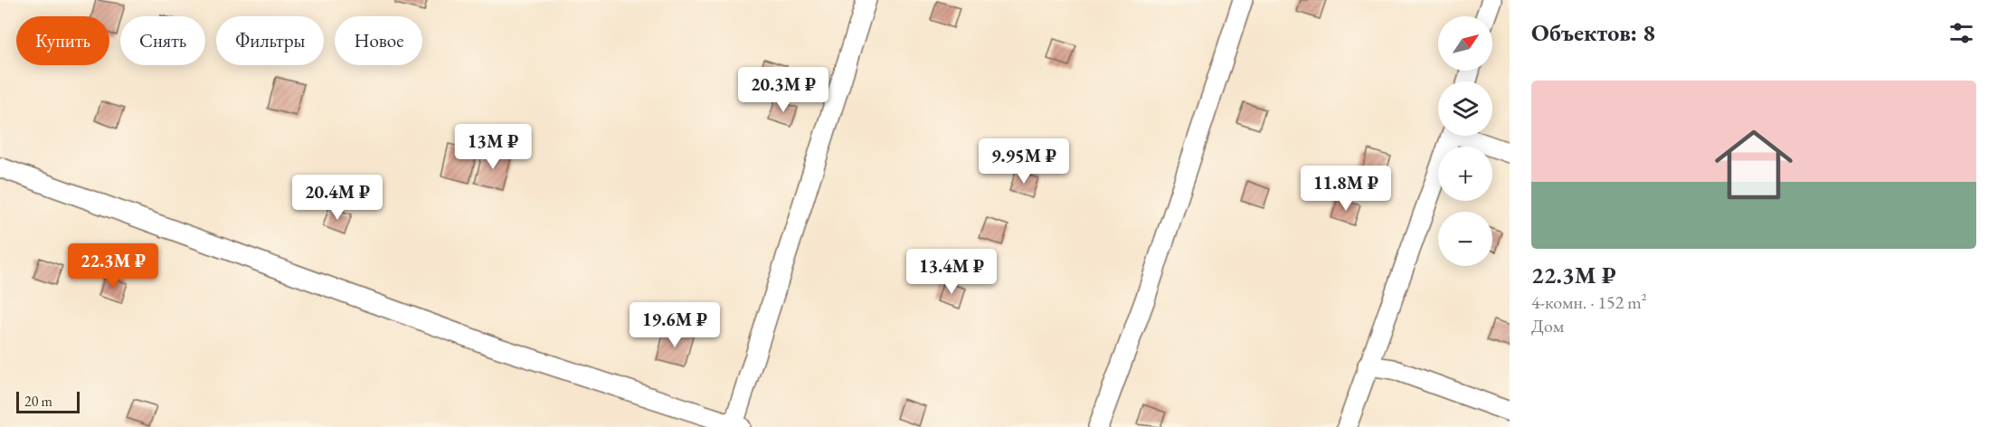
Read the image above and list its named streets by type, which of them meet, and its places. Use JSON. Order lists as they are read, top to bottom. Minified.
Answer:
{"scale_bar":"20 m","north":"top right","page":{"heading":"Объектов: 8","map_buttons":["+","−"],"chip":["Купить","Снять","Фильтры","Новое"],"list":[{"name":"22.3M ₽","note":"4-комн. · 152 m² · Дом"}],"price":["20.3M ₽","13M ₽","9.95M ₽","11.8M ₽","20.4M ₽","22.3M ₽","13.4M ₽","19.6M ₽"],"scale":"20 m"}}
